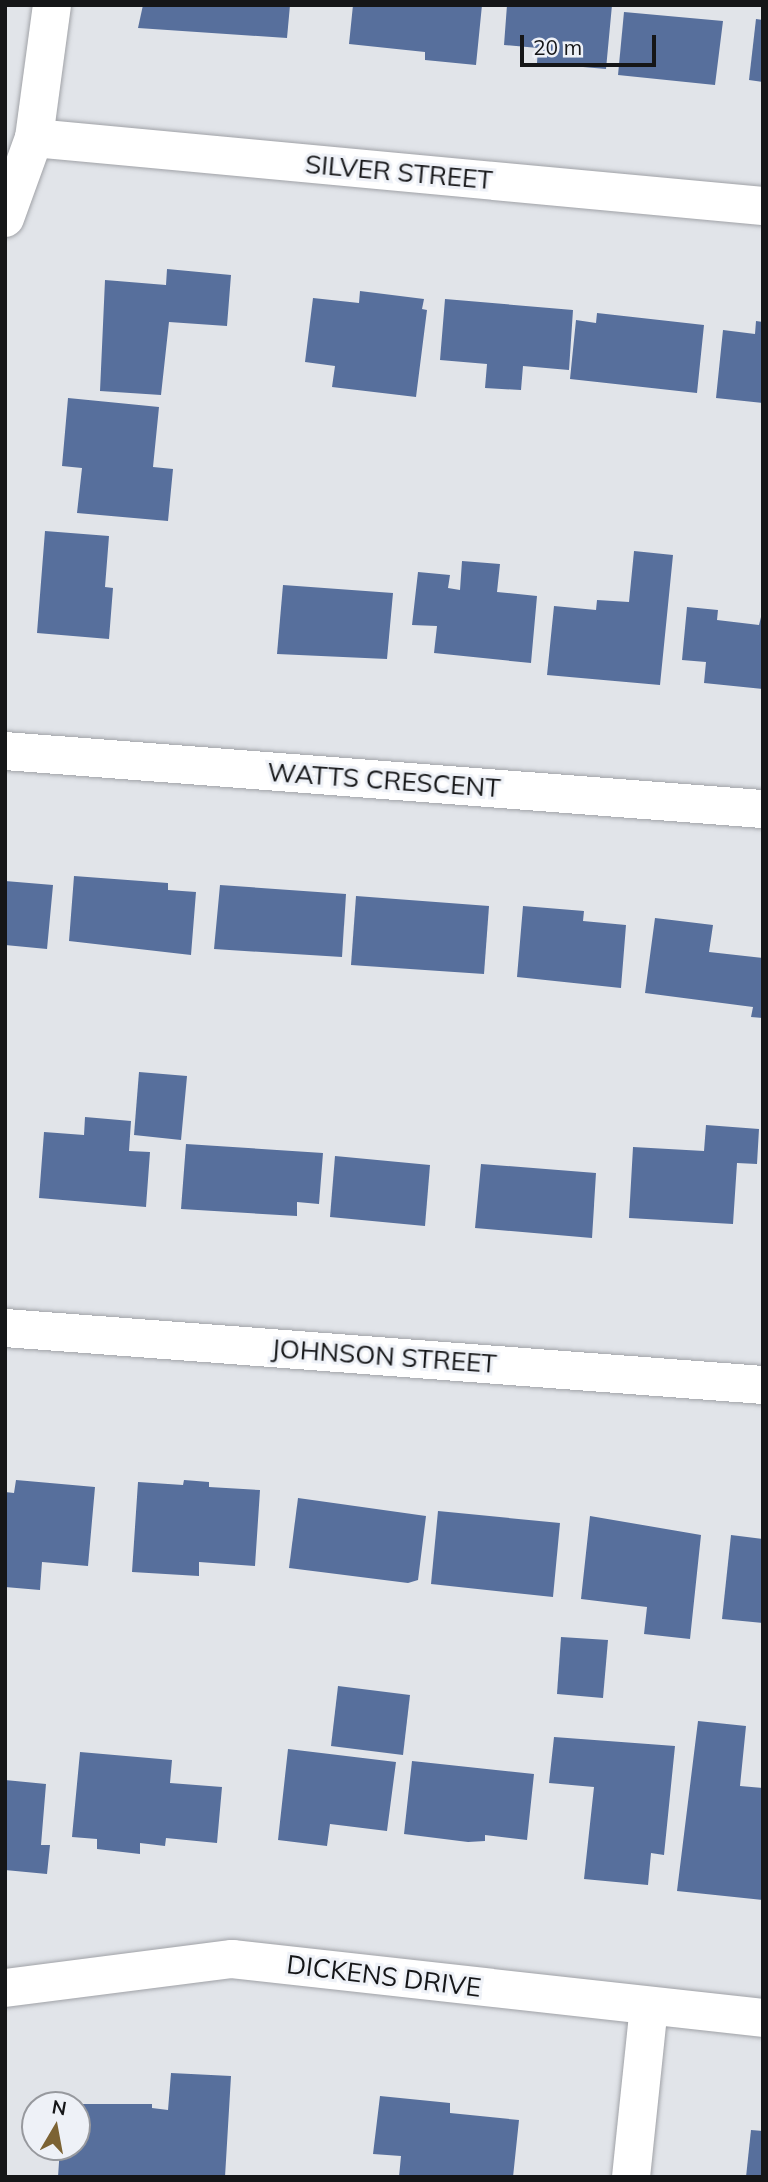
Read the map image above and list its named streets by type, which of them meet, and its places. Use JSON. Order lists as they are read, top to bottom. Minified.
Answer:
{"streets":{"street":["SILVER STREET","WATTS CRESCENT","JOHNSON STREET","DICKENS DRIVE"]},"scale_bar":"20 m","north":"top"}
